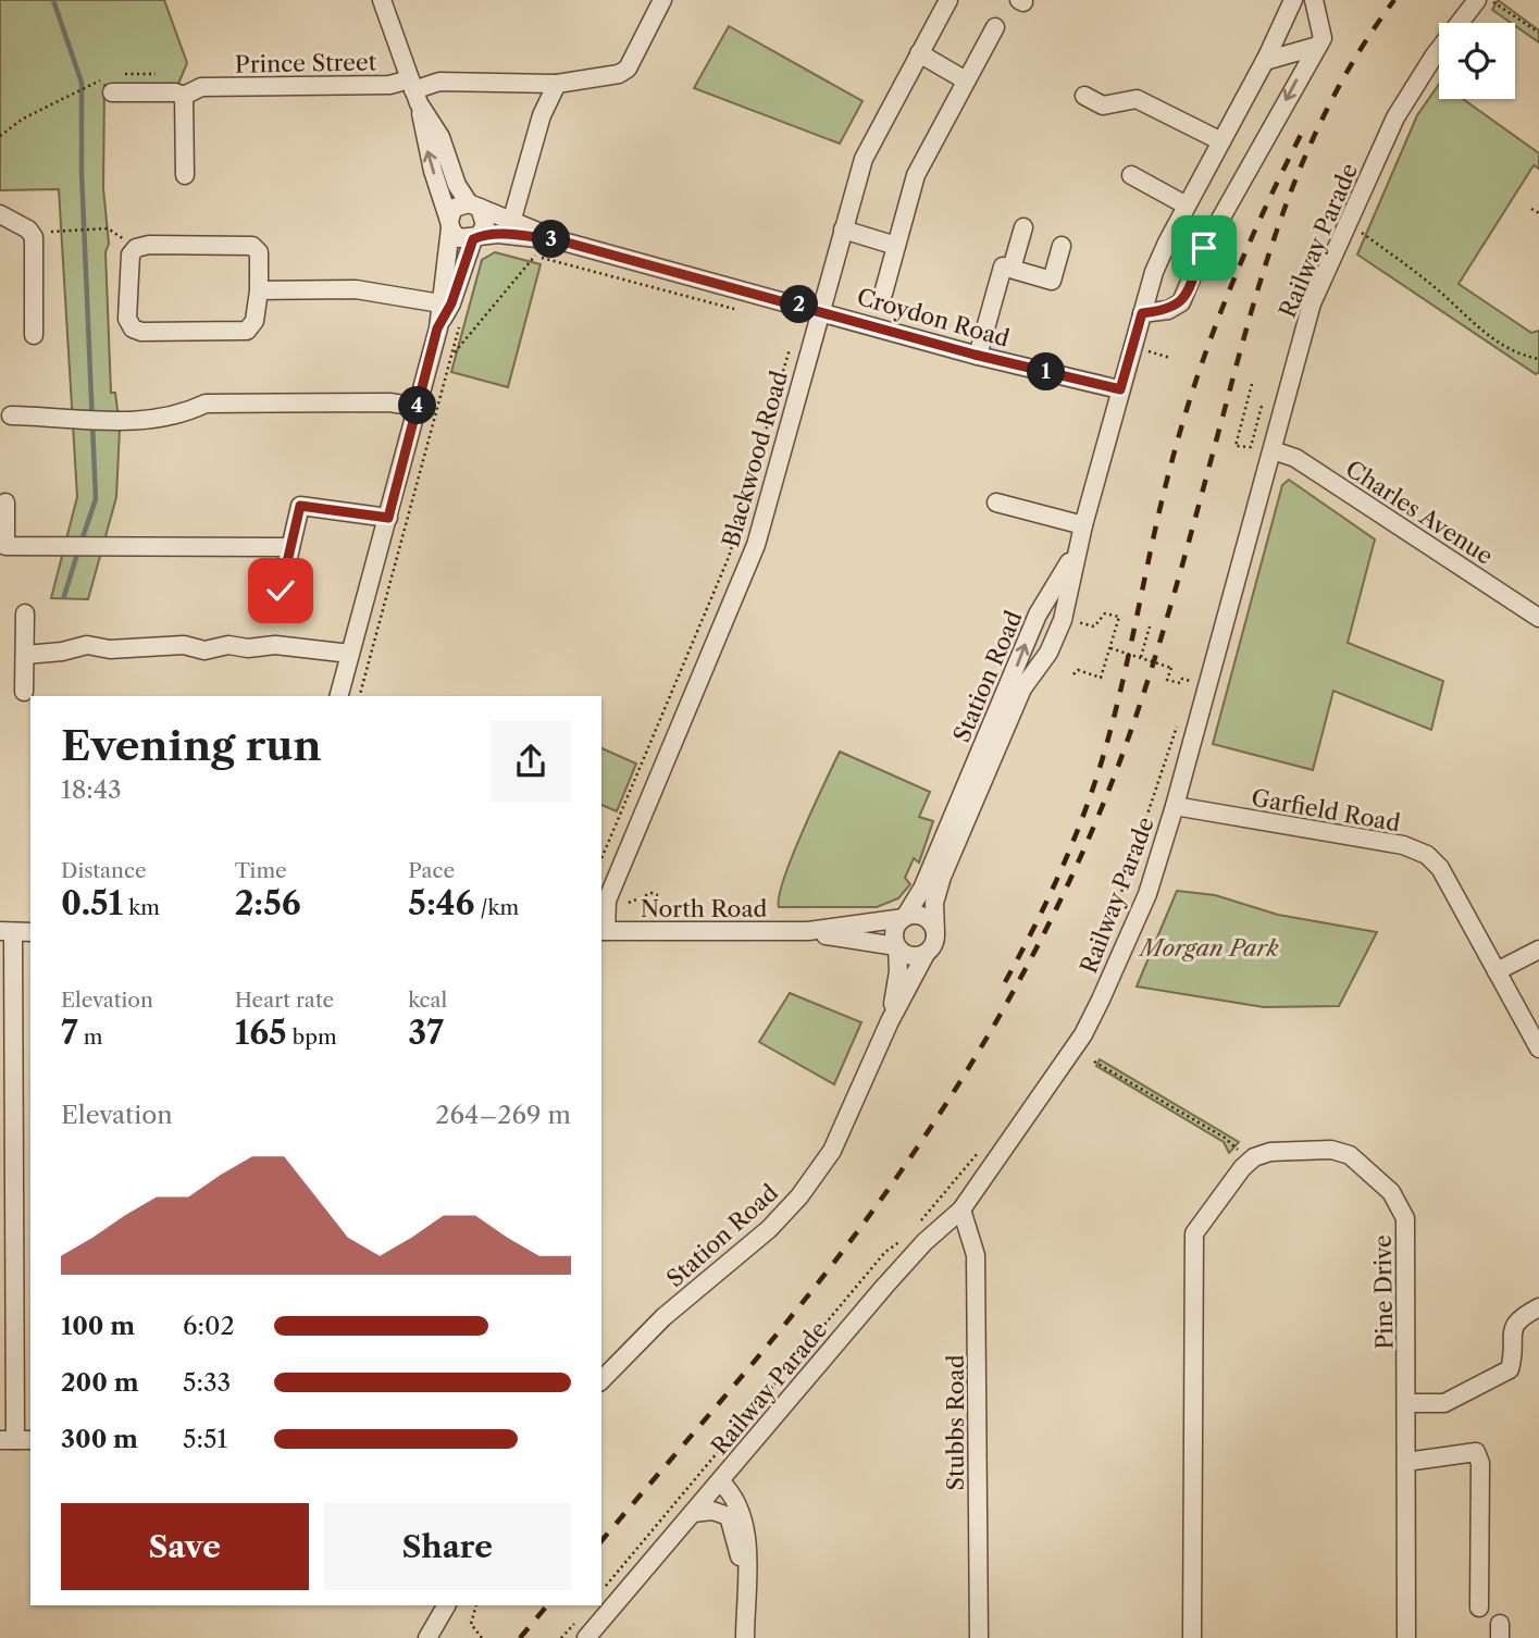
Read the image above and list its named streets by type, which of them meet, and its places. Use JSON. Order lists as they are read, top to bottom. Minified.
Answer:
{"streets":{"street":["Prince Street","Railway Parade","Croydon Road","Blackwood Road","Charles Avenue","Station Road","Garfield Road","North Road","Pine Drive","Stubbs Road"]},"crossings":[["Railway Parade","Charles Avenue"],["Railway Parade","Garfield Road"],["Railway Parade","Stubbs Road"],["Croydon Road","Blackwood Road"],["Croydon Road","Station Road"],["Blackwood Road","North Road"],["Station Road","North Road"]],"parks":["Morgan Park"],"page":{"pins":["3","2","1","4"],"heading":["Evening run","18:43"],"stats":[["Distance","0.51 km"],["Time","2:56"],["Pace","5:46 /km"],["Elevation","7 m"],["Heart rate","165 bpm"],["kcal","37"]],"chart":["Elevation","264–269 m"],"list":[{"name":"100 m","note":"6:02"},{"name":"200 m","note":"5:33"},{"name":"300 m","note":"5:51"}],"buttons":["Save","Share"]}}
